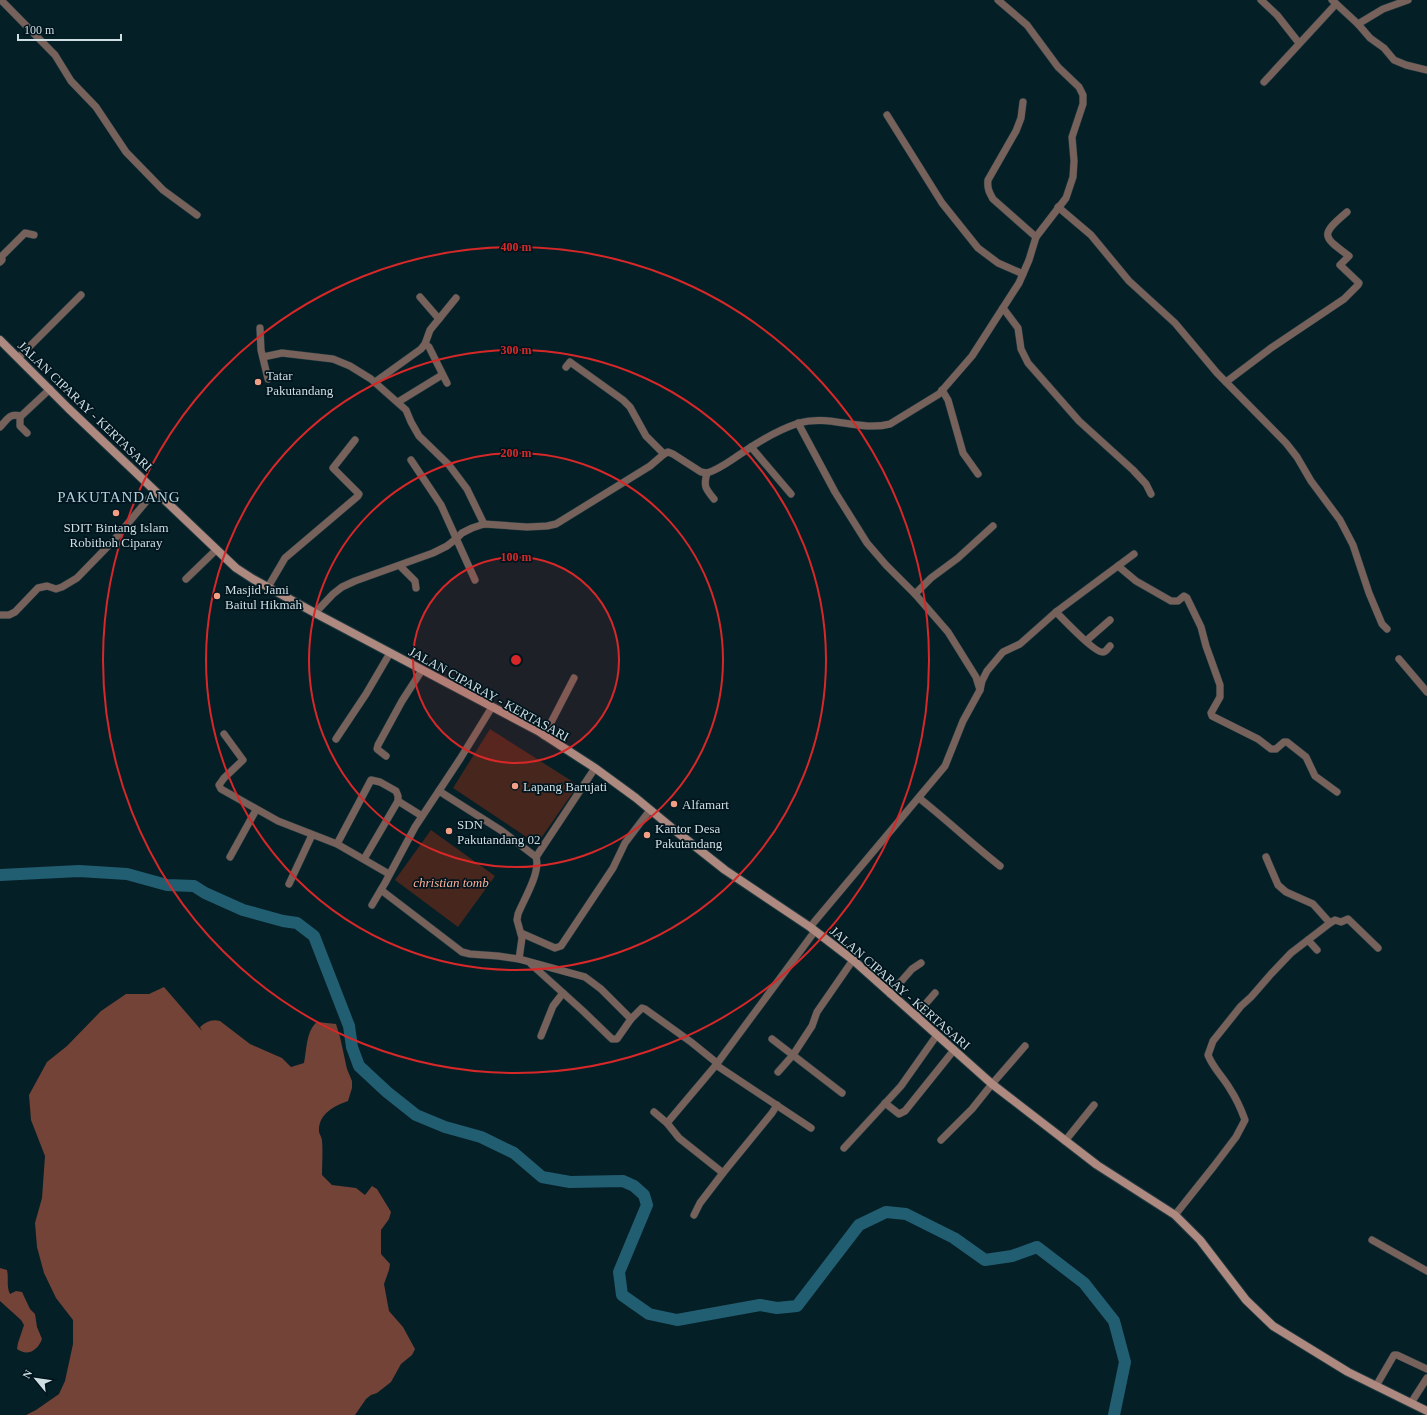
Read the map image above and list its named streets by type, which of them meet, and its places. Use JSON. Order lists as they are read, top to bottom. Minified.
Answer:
{"streets":{"main road":["JALAN CIPARAY - KERTASARI"]},"districts":["PAKUTANDANG"],"parks":["christian tomb"],"places":["Tatar Pakutandang","SDIT Bintang Islam Robithoh Ciparay","Masjid Jami Baitul Hikmah","Lapang Barujati","Alfamart","SDN Pakutandang 02","Kantor Desa Pakutandang"],"scale_bar":"100 m","north":"top left","rings":["400 m","300 m","200 m","100 m"]}
